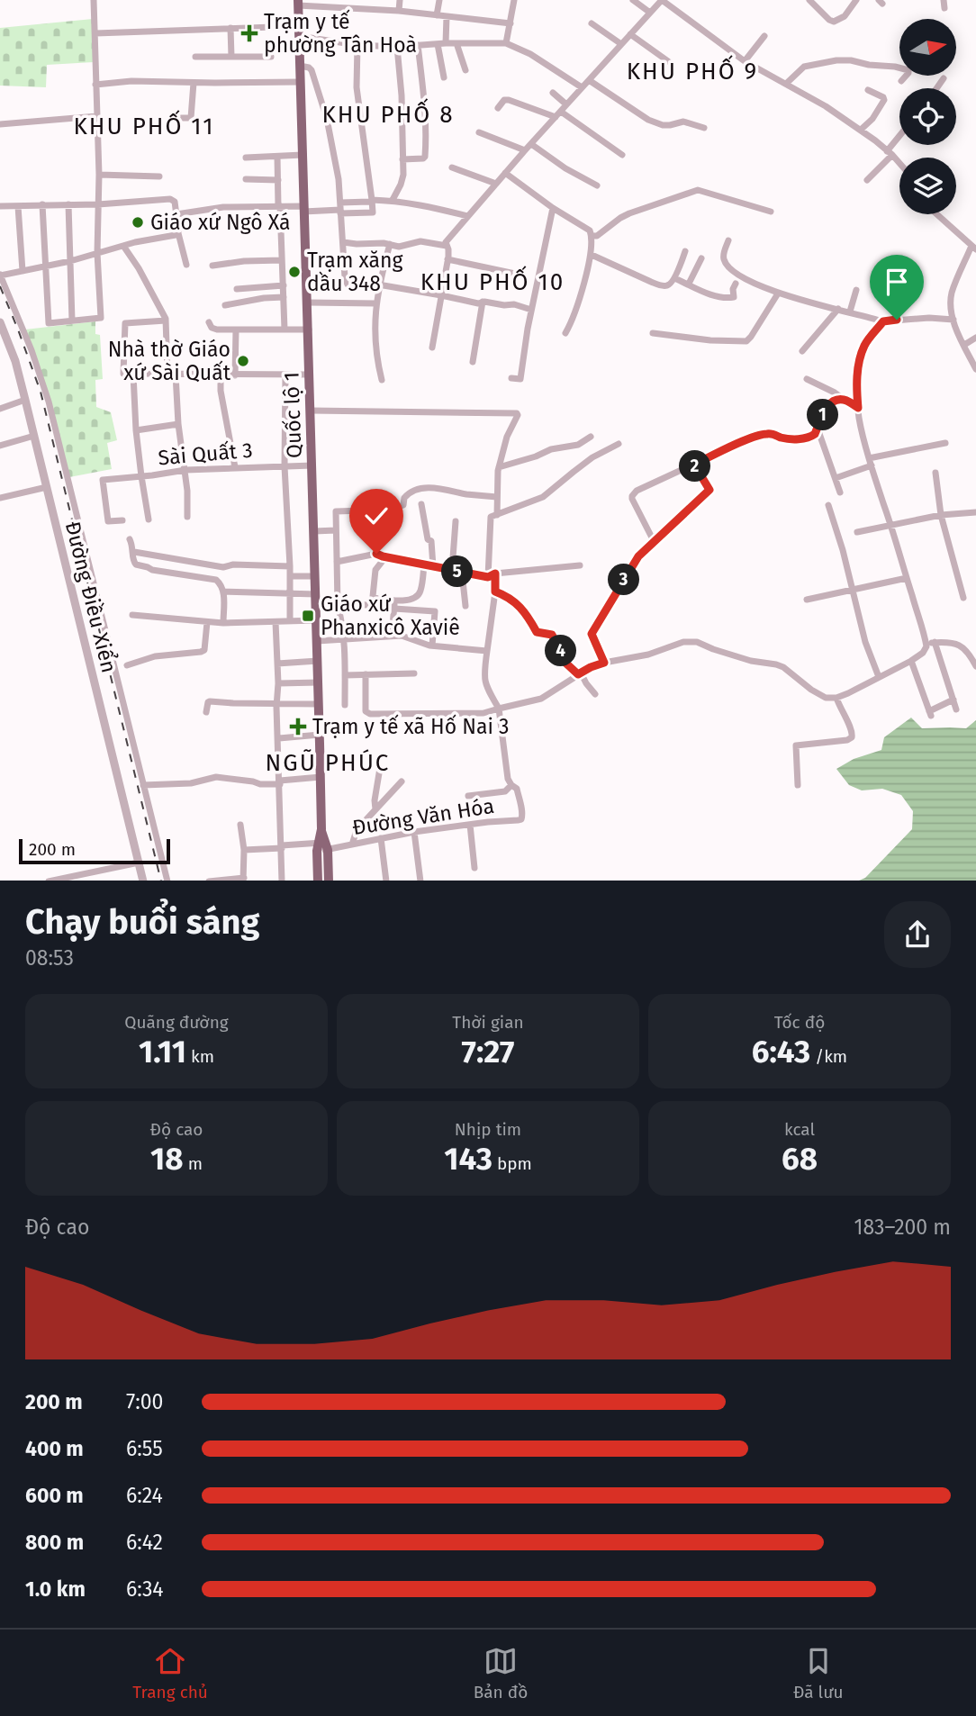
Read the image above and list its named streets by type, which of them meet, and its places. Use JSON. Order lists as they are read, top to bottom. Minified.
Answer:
{"streets":{"highway":["Quốc lộ 1"],"street":["Sài Quất 3","Đường Điều Xiển","Đường Văn Hóa"]},"crossings":[["Quốc lộ 1","Sài Quất 3"],["Quốc lộ 1","Đường Văn Hóa"]],"districts":["KHU PHỐ 9","KHU PHỐ 8","KHU PHỐ 11","KHU PHỐ 10","NGŨ PHÚC"],"places":{"health":["Trạm y tế phường Tân Hoà","Trạm y tế xã Hố Nai 3"],"other":["Giáo xứ Ngô Xá","Trạm xăng dầu 348","Nhà thờ Giáo xứ Sài Quất"],"transit":["Giáo xứ Phanxicô Xaviê"]},"scale_bar":"200 m","north":"right","page":{"pins":["1","2","5","3","4"],"scale":"200 m","heading":["Chạy buổi sáng","08:53"],"stats":[["Quãng đường","1.11 km"],["Thời gian","7:27"],["Tốc độ","6:43 /km"],["Độ cao","18 m"],["Nhịp tim","143 bpm"],["kcal","68"]],"chart":["Độ cao","183–200 m"],"list":[{"name":"200 m","note":"7:00"},{"name":"400 m","note":"6:55"},{"name":"600 m","note":"6:24"},{"name":"800 m","note":"6:42"},{"name":"1.0 km","note":"6:34"}],"tabs":["Trang chủ","Bản đồ","Đã lưu"]}}
